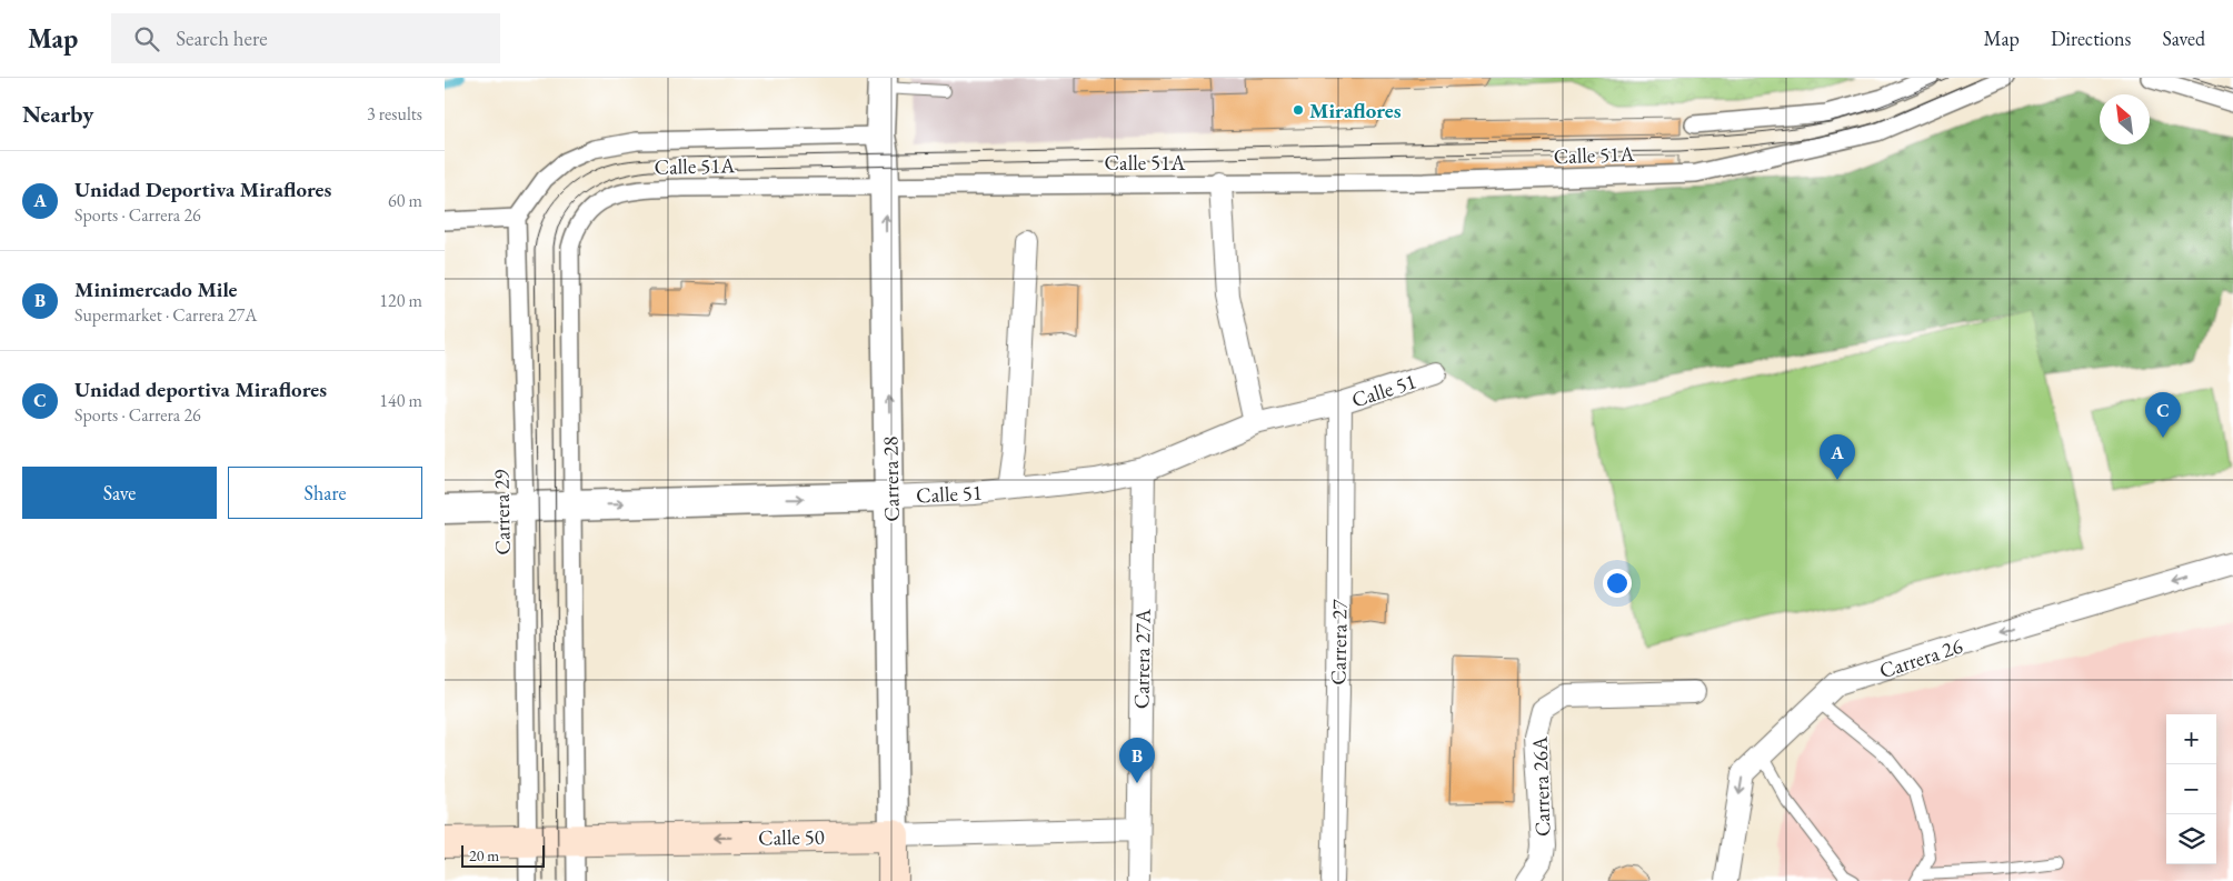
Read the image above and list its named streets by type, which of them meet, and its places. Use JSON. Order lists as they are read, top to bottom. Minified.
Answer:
{"streets":{"main road":["Carrera 28","Calle 50"],"street":["Calle 51A","Calle 51","Carrera 29","Carrera 27","Carrera 26","Carrera 27A","Carrera 26A"]},"crossings":[["Calle 51A","Calle 51"],["Calle 51A","Carrera 28"],["Calle 51A","Carrera 29"],["Calle 51","Carrera 28"],["Calle 51","Carrera 29"],["Calle 51","Carrera 27"],["Calle 51","Carrera 27A"],["Carrera 28","Calle 50"],["Carrera 29","Calle 50"],["Carrera 27A","Calle 50"]],"one_way":["Carrera 26","Calle 50"],"places":["Miraflores"],"scale_bar":"20 m","north":"top left","page":{"header":"Map","search":"Search here","nav":["Map","Directions","Saved"],"heading":["Nearby","3 results"],"list":[{"mark":"A","name":"Unidad Deportiva Miraflores","note":"Sports · Carrera 26","value":"60 m"},{"mark":"B","name":"Minimercado Mile","note":"Supermarket · Carrera 27A","value":"120 m"},{"mark":"C","name":"Unidad deportiva Miraflores","note":"Sports · Carrera 26","value":"140 m"}],"pins":["C","A","B"],"buttons":["Save","Share"],"map_buttons":["+","−"],"scale":"20 m"}}
